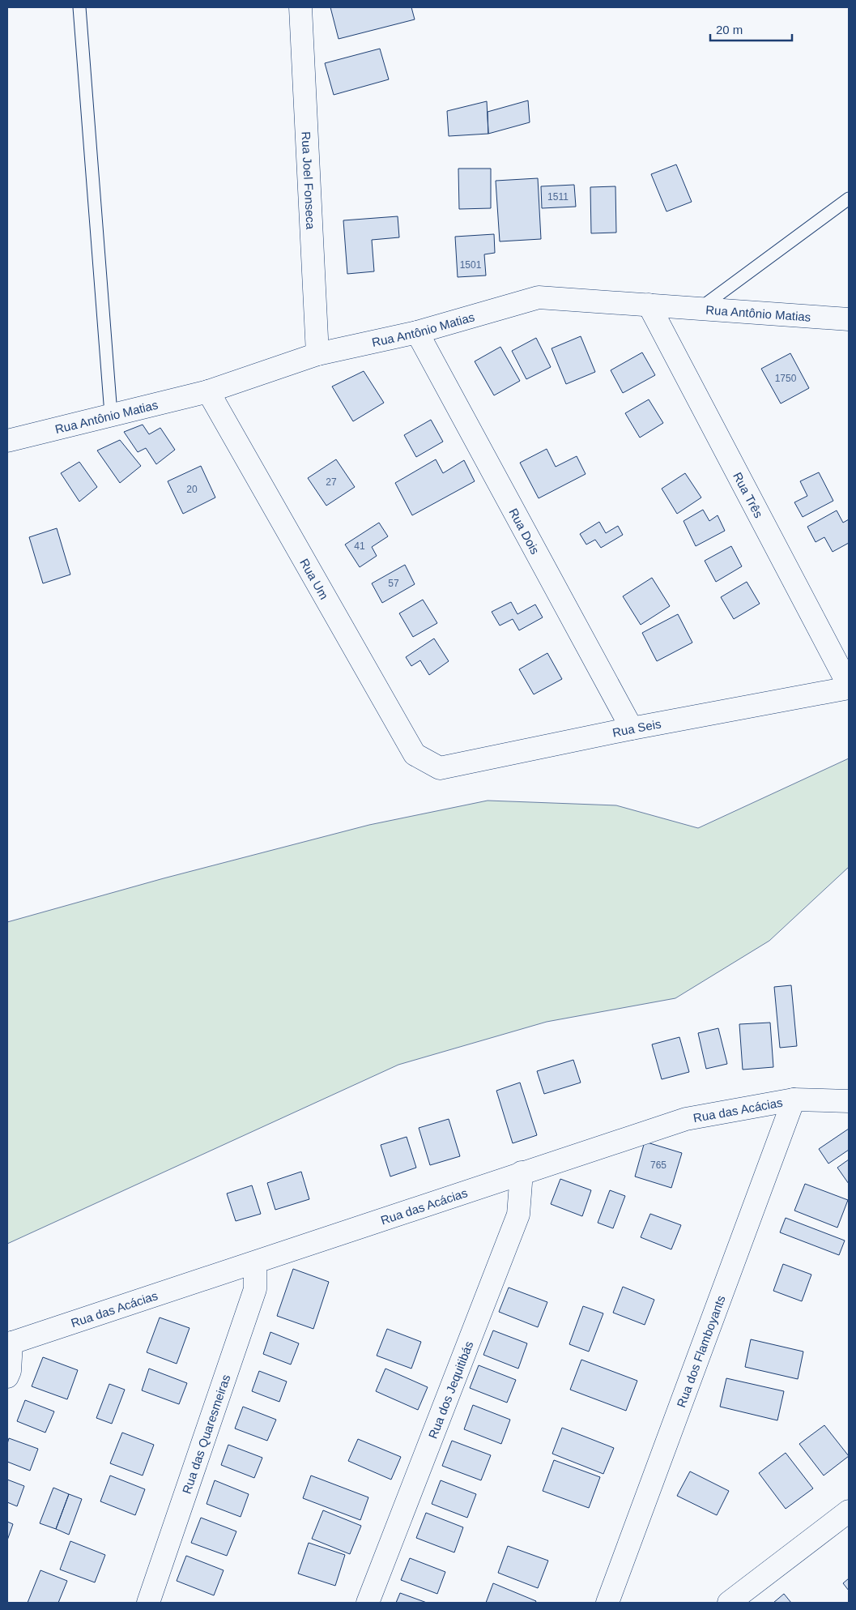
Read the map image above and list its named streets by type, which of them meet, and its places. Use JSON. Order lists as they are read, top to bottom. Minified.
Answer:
{"streets":{"street":["Rua Joel Fonseca","Rua Antônio Matias","Rua Três","Rua Dois","Rua Um","Rua Seis","Rua das Acácias","Rua dos Flamboyants","Rua dos Jequitibás","Rua das Quaresmeiras"]},"crossings":[["Rua Joel Fonseca","Rua Antônio Matias"],["Rua Antônio Matias","Rua Três"],["Rua Antônio Matias","Rua Dois"],["Rua Antônio Matias","Rua Um"],["Rua Três","Rua Seis"],["Rua Dois","Rua Seis"],["Rua Um","Rua Seis"],["Rua das Acácias","Rua dos Flamboyants"],["Rua das Acácias","Rua dos Jequitibás"],["Rua das Acácias","Rua das Quaresmeiras"]],"house_numbers":["1511","1501","1750","27","20","41","57","765"],"scale_bar":"20 m"}
